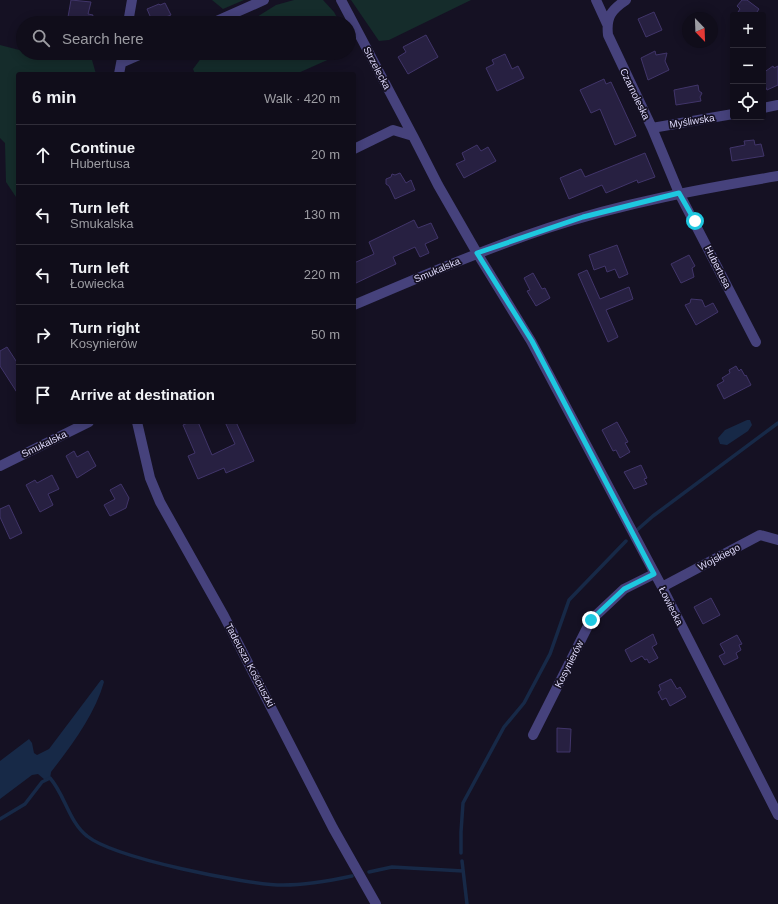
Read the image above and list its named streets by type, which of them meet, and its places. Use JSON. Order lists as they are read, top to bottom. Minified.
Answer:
{"streets":{"street":["Strzelecka","Czarnoleska","Myśliwska","Hubertusa","Smukalska","Wojskiego","Łowiecka","Kosynierów","Tadeusza Kościuszki"]},"crossings":[["Strzelecka","Smukalska"],["Strzelecka","Łowiecka"],["Czarnoleska","Myśliwska"],["Czarnoleska","Hubertusa"],["Czarnoleska","Smukalska"],["Hubertusa","Smukalska"],["Smukalska","Łowiecka"],["Wojskiego","Łowiecka"],["Łowiecka","Kosynierów"]],"north":"bottom right","page":{"map_buttons":["+","−"],"search":"Search here","heading":["6 min","Walk · 420 m"],"list":[["Continue","Hubertusa","20 m"],["Turn left","Smukalska","130 m"],["Turn left","Łowiecka","220 m"],["Turn right","Kosynierów","50 m"],"Arrive at destination"]}}
